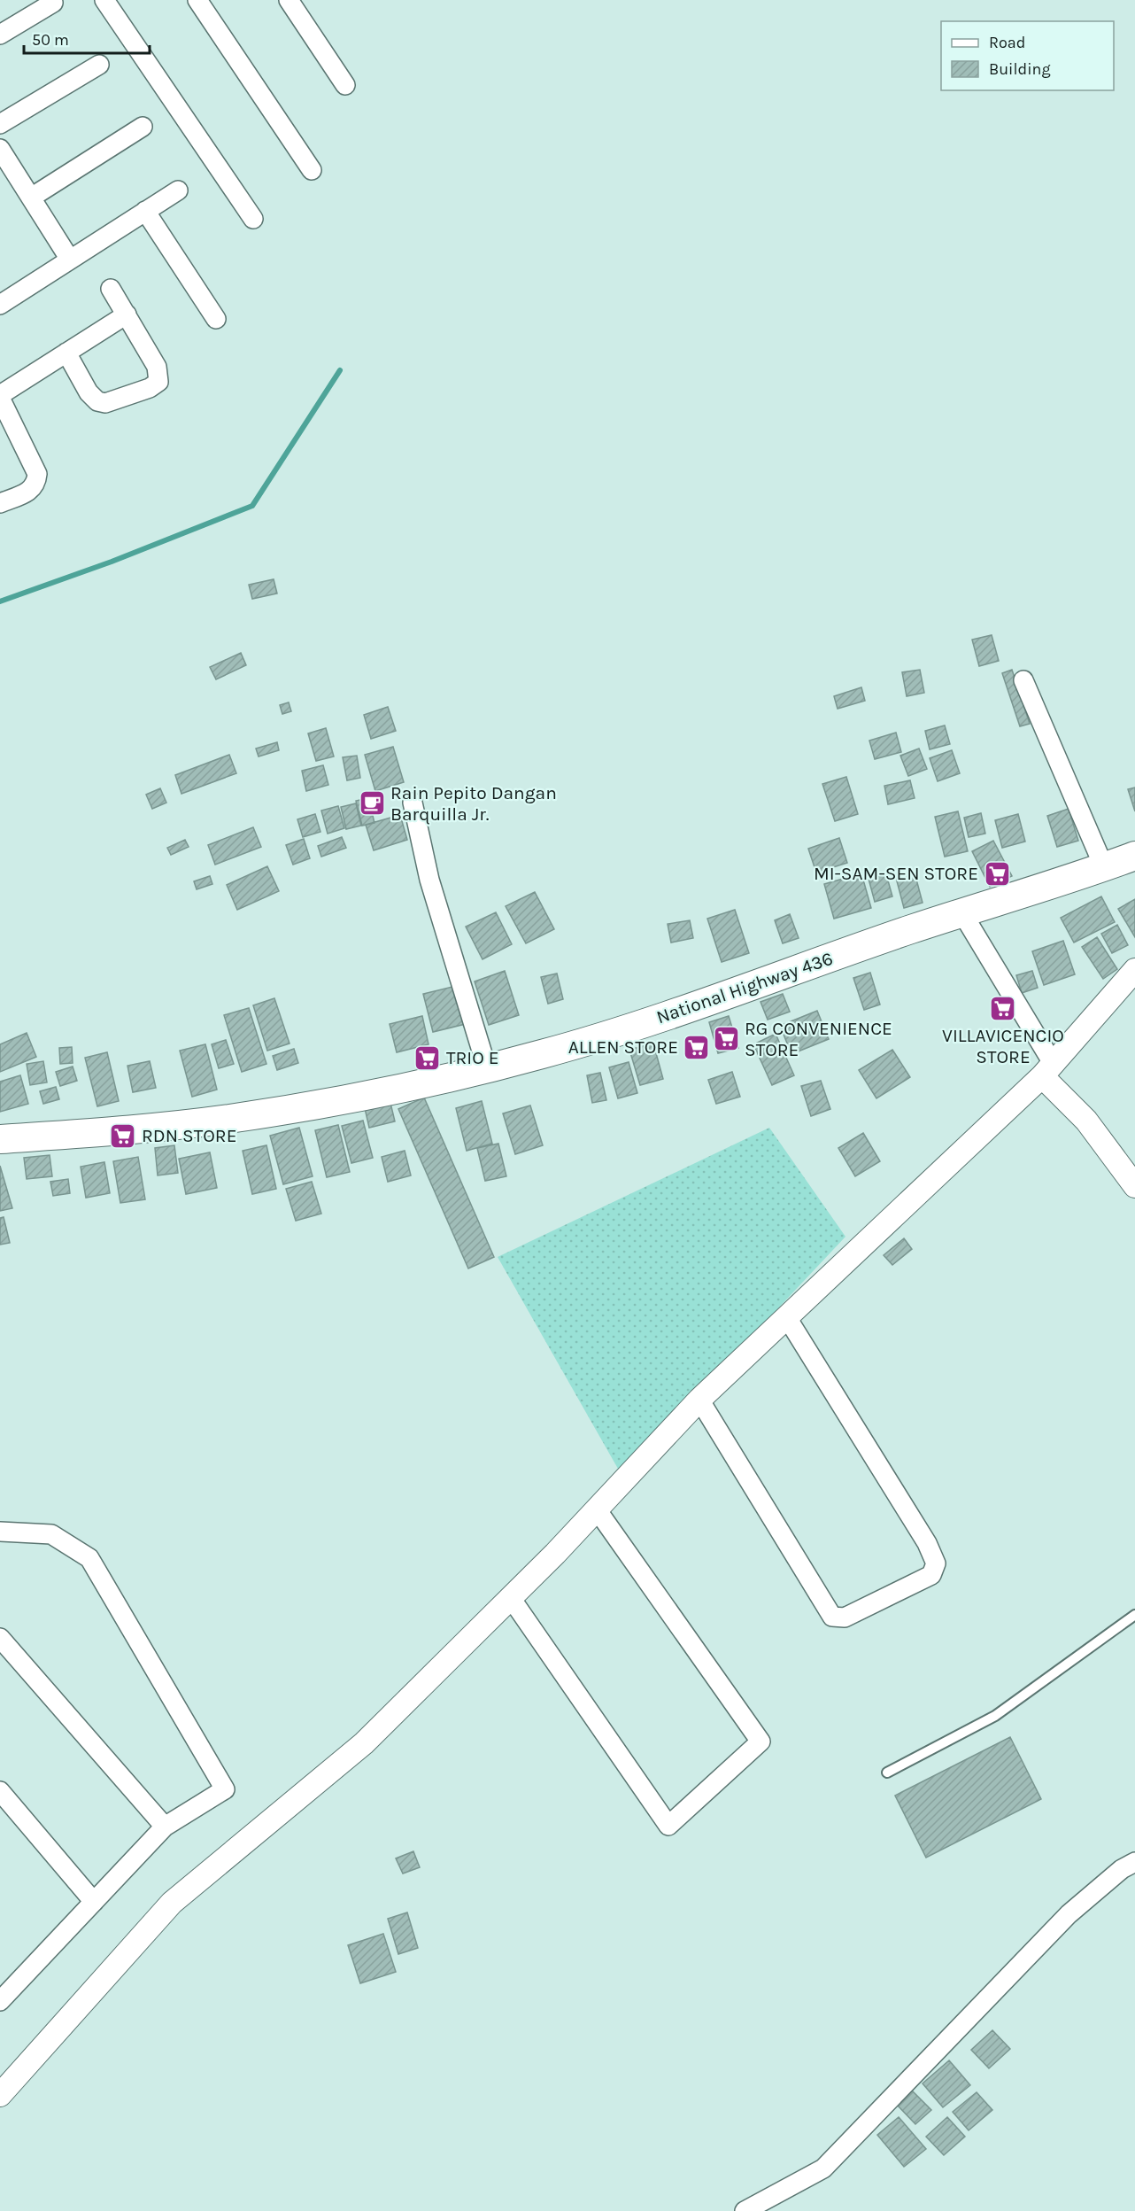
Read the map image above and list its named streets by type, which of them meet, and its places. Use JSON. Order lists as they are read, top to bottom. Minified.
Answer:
{"streets":{"main road":["National Highway 436"]},"places":{"cafe":["Rain Pepito Dangan Barquilla Jr."],"supermarket":["MI-SAM-SEN STORE","VILLAVICENCIO STORE","RG CONVENIENCE STORE","ALLEN STORE","TRIO E","RDN STORE"]},"legend":["Road","Building"],"scale_bar":"50 m"}
